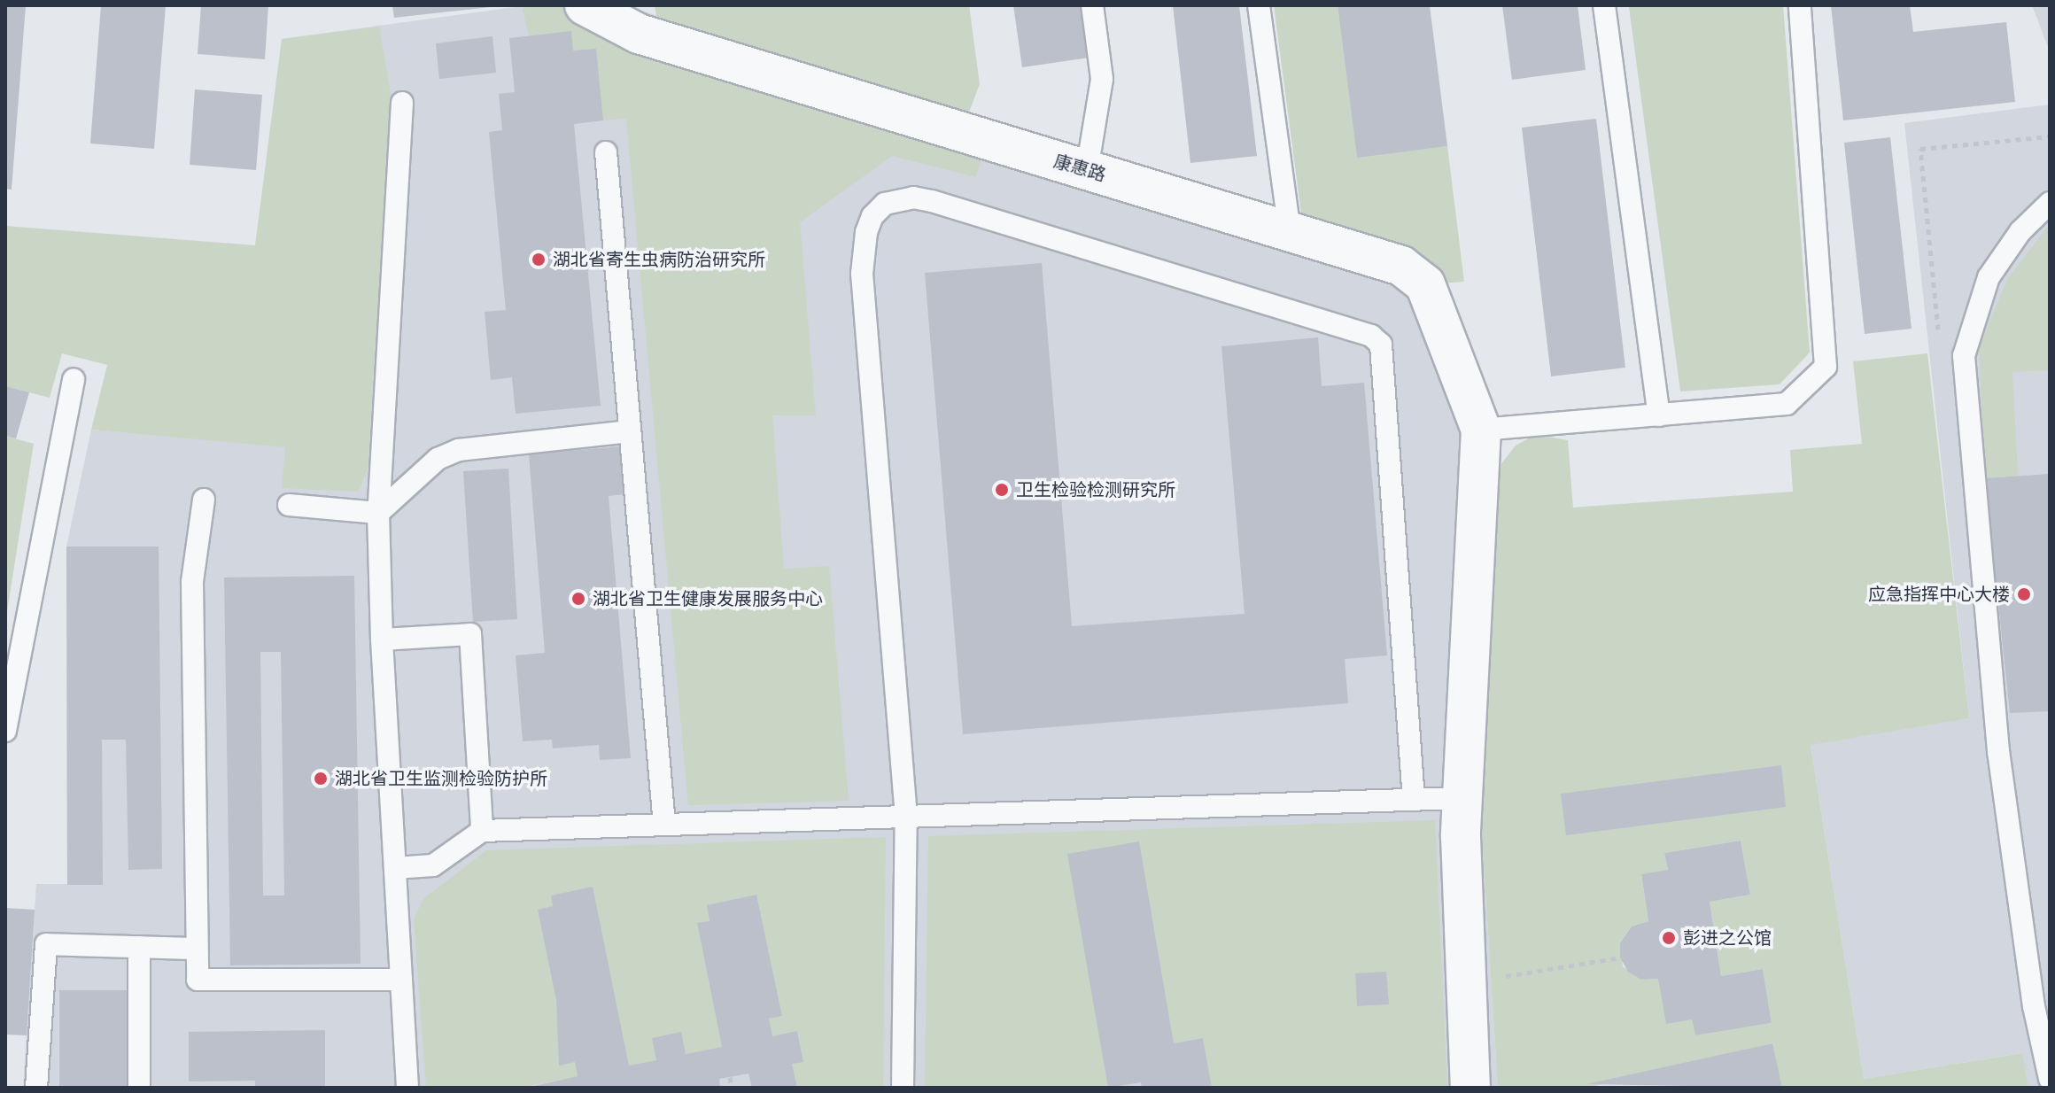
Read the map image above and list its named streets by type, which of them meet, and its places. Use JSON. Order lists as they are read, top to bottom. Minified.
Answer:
{"streets":{"street":["康惠路"]},"places":["湖北省寄生虫病防治研究所","卫生检验检测研究所","应急指挥中心大楼","湖北省卫生健康发展服务中心","湖北省卫生监测检验防护所","彭进之公馆"]}
